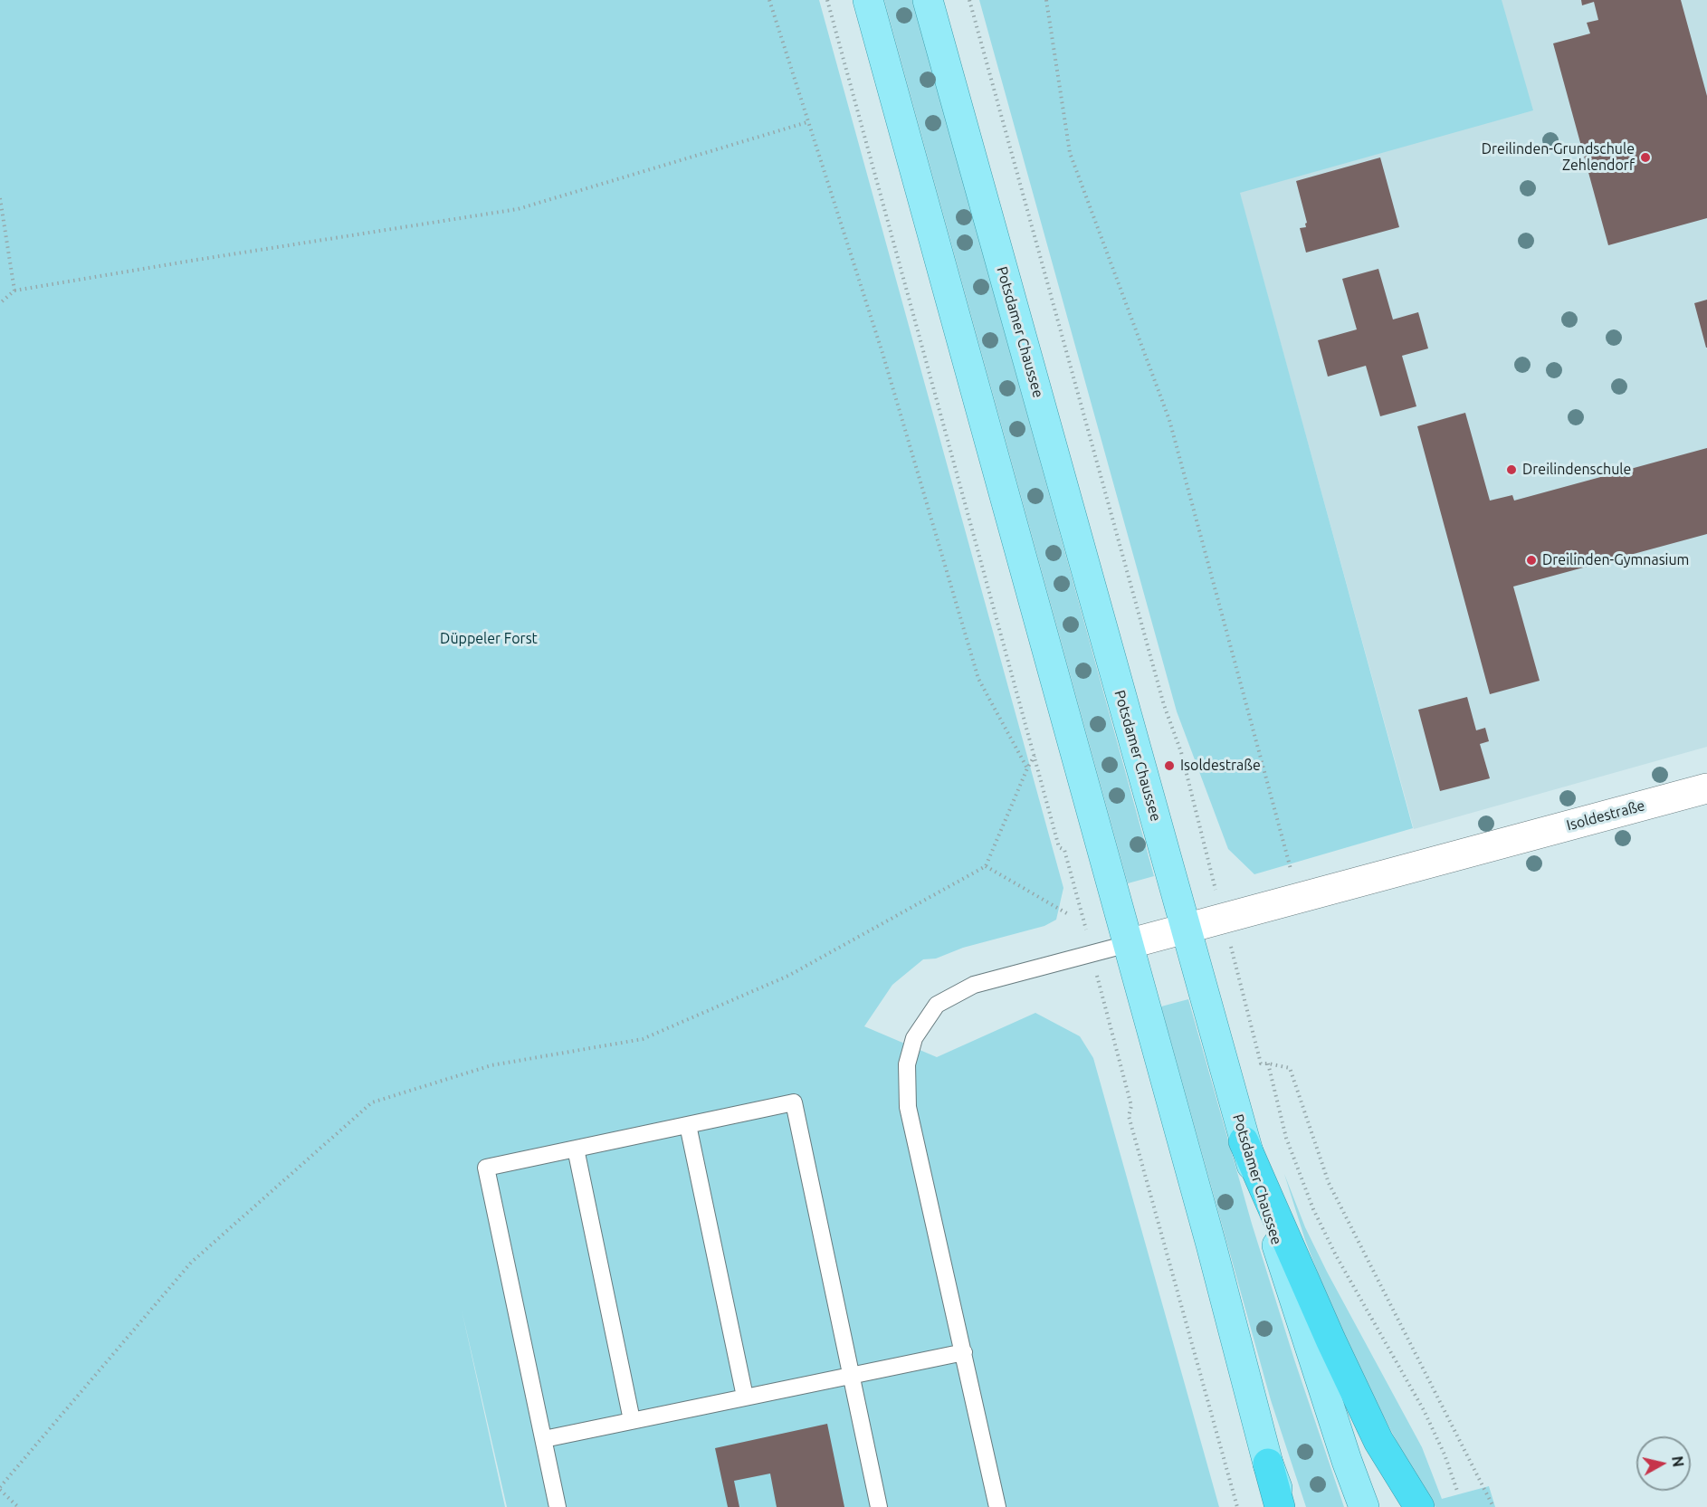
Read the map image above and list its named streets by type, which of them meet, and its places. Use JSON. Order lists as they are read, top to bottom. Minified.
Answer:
{"streets":{"main road":["Potsdamer Chaussee"],"street":["Isoldestraße"]},"crossings":[["Potsdamer Chaussee","Isoldestraße"]],"parks":["Düppeler Forst"],"places":["Dreilinden-Grundschule Zehlendorf","Dreilindenschule","Dreilinden-Gymnasium","Isoldestraße"],"north":"right"}
